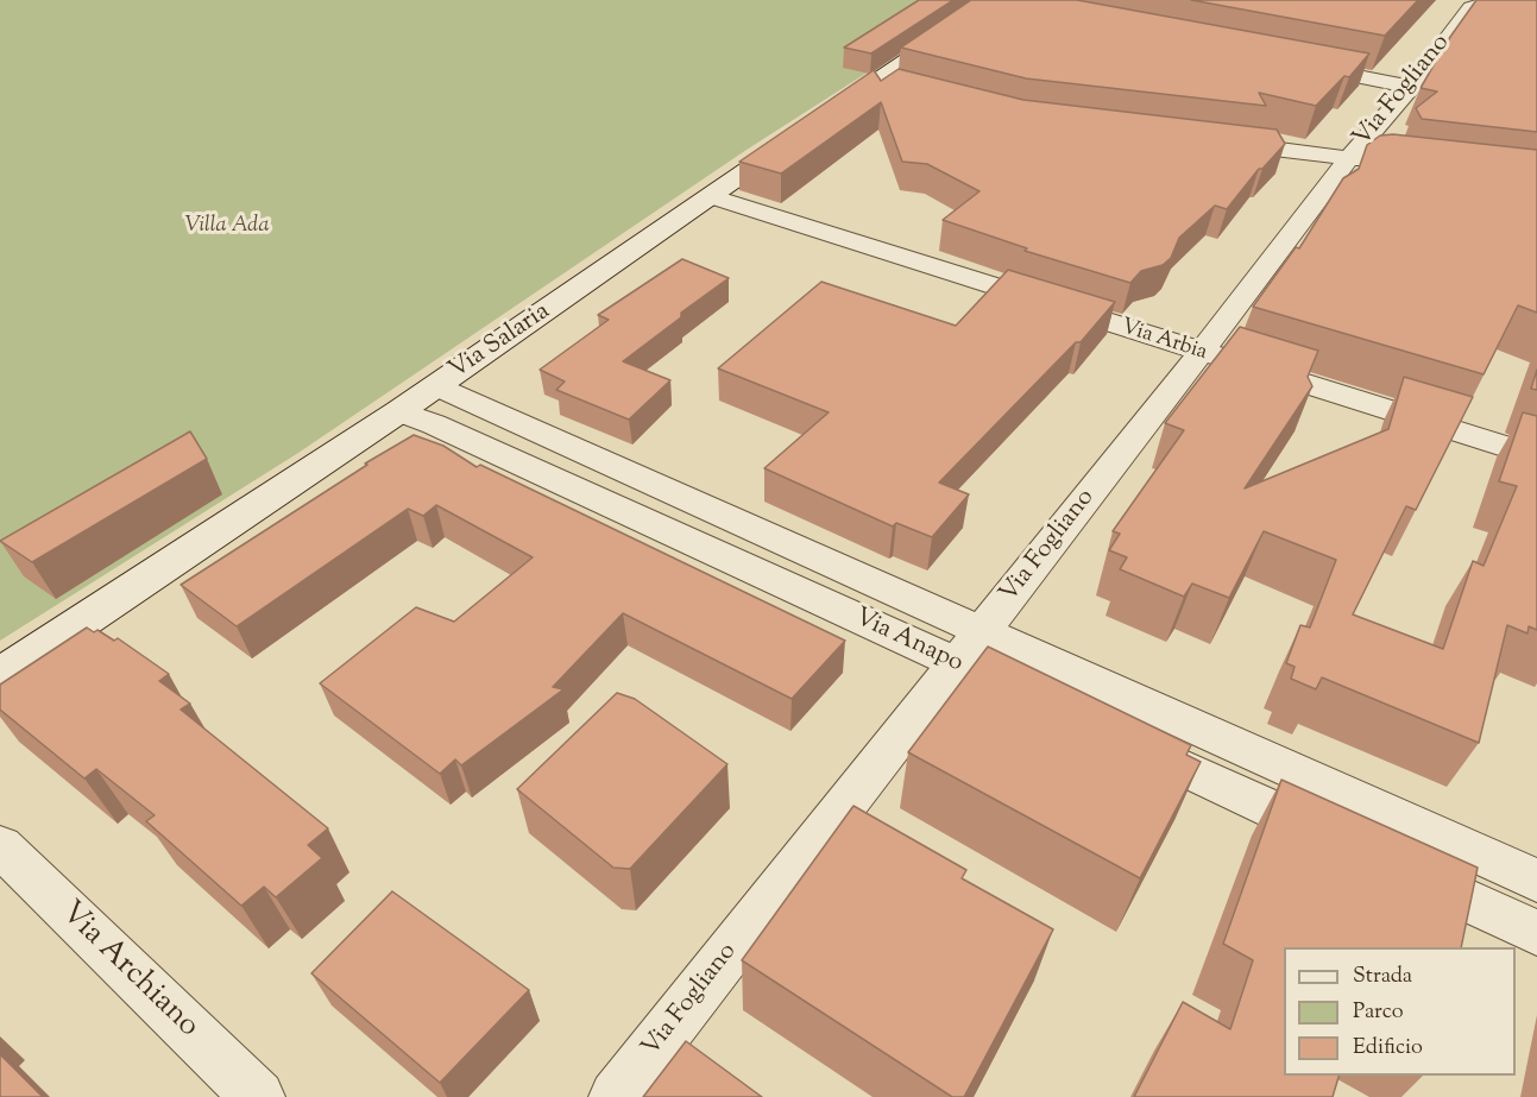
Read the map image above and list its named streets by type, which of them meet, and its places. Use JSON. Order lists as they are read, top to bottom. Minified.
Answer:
{"streets":{"main road":["Via Salaria"],"street":["Via Fogliano","Via Arbia","Via Anapo","Via Archiano"]},"crossings":[["Via Fogliano","Via Arbia"],["Via Fogliano","Via Anapo"],["Via Arbia","Via Salaria"],["Via Salaria","Via Anapo"]],"parks":["Villa Ada"],"legend":["Strada","Parco","Edificio"]}
